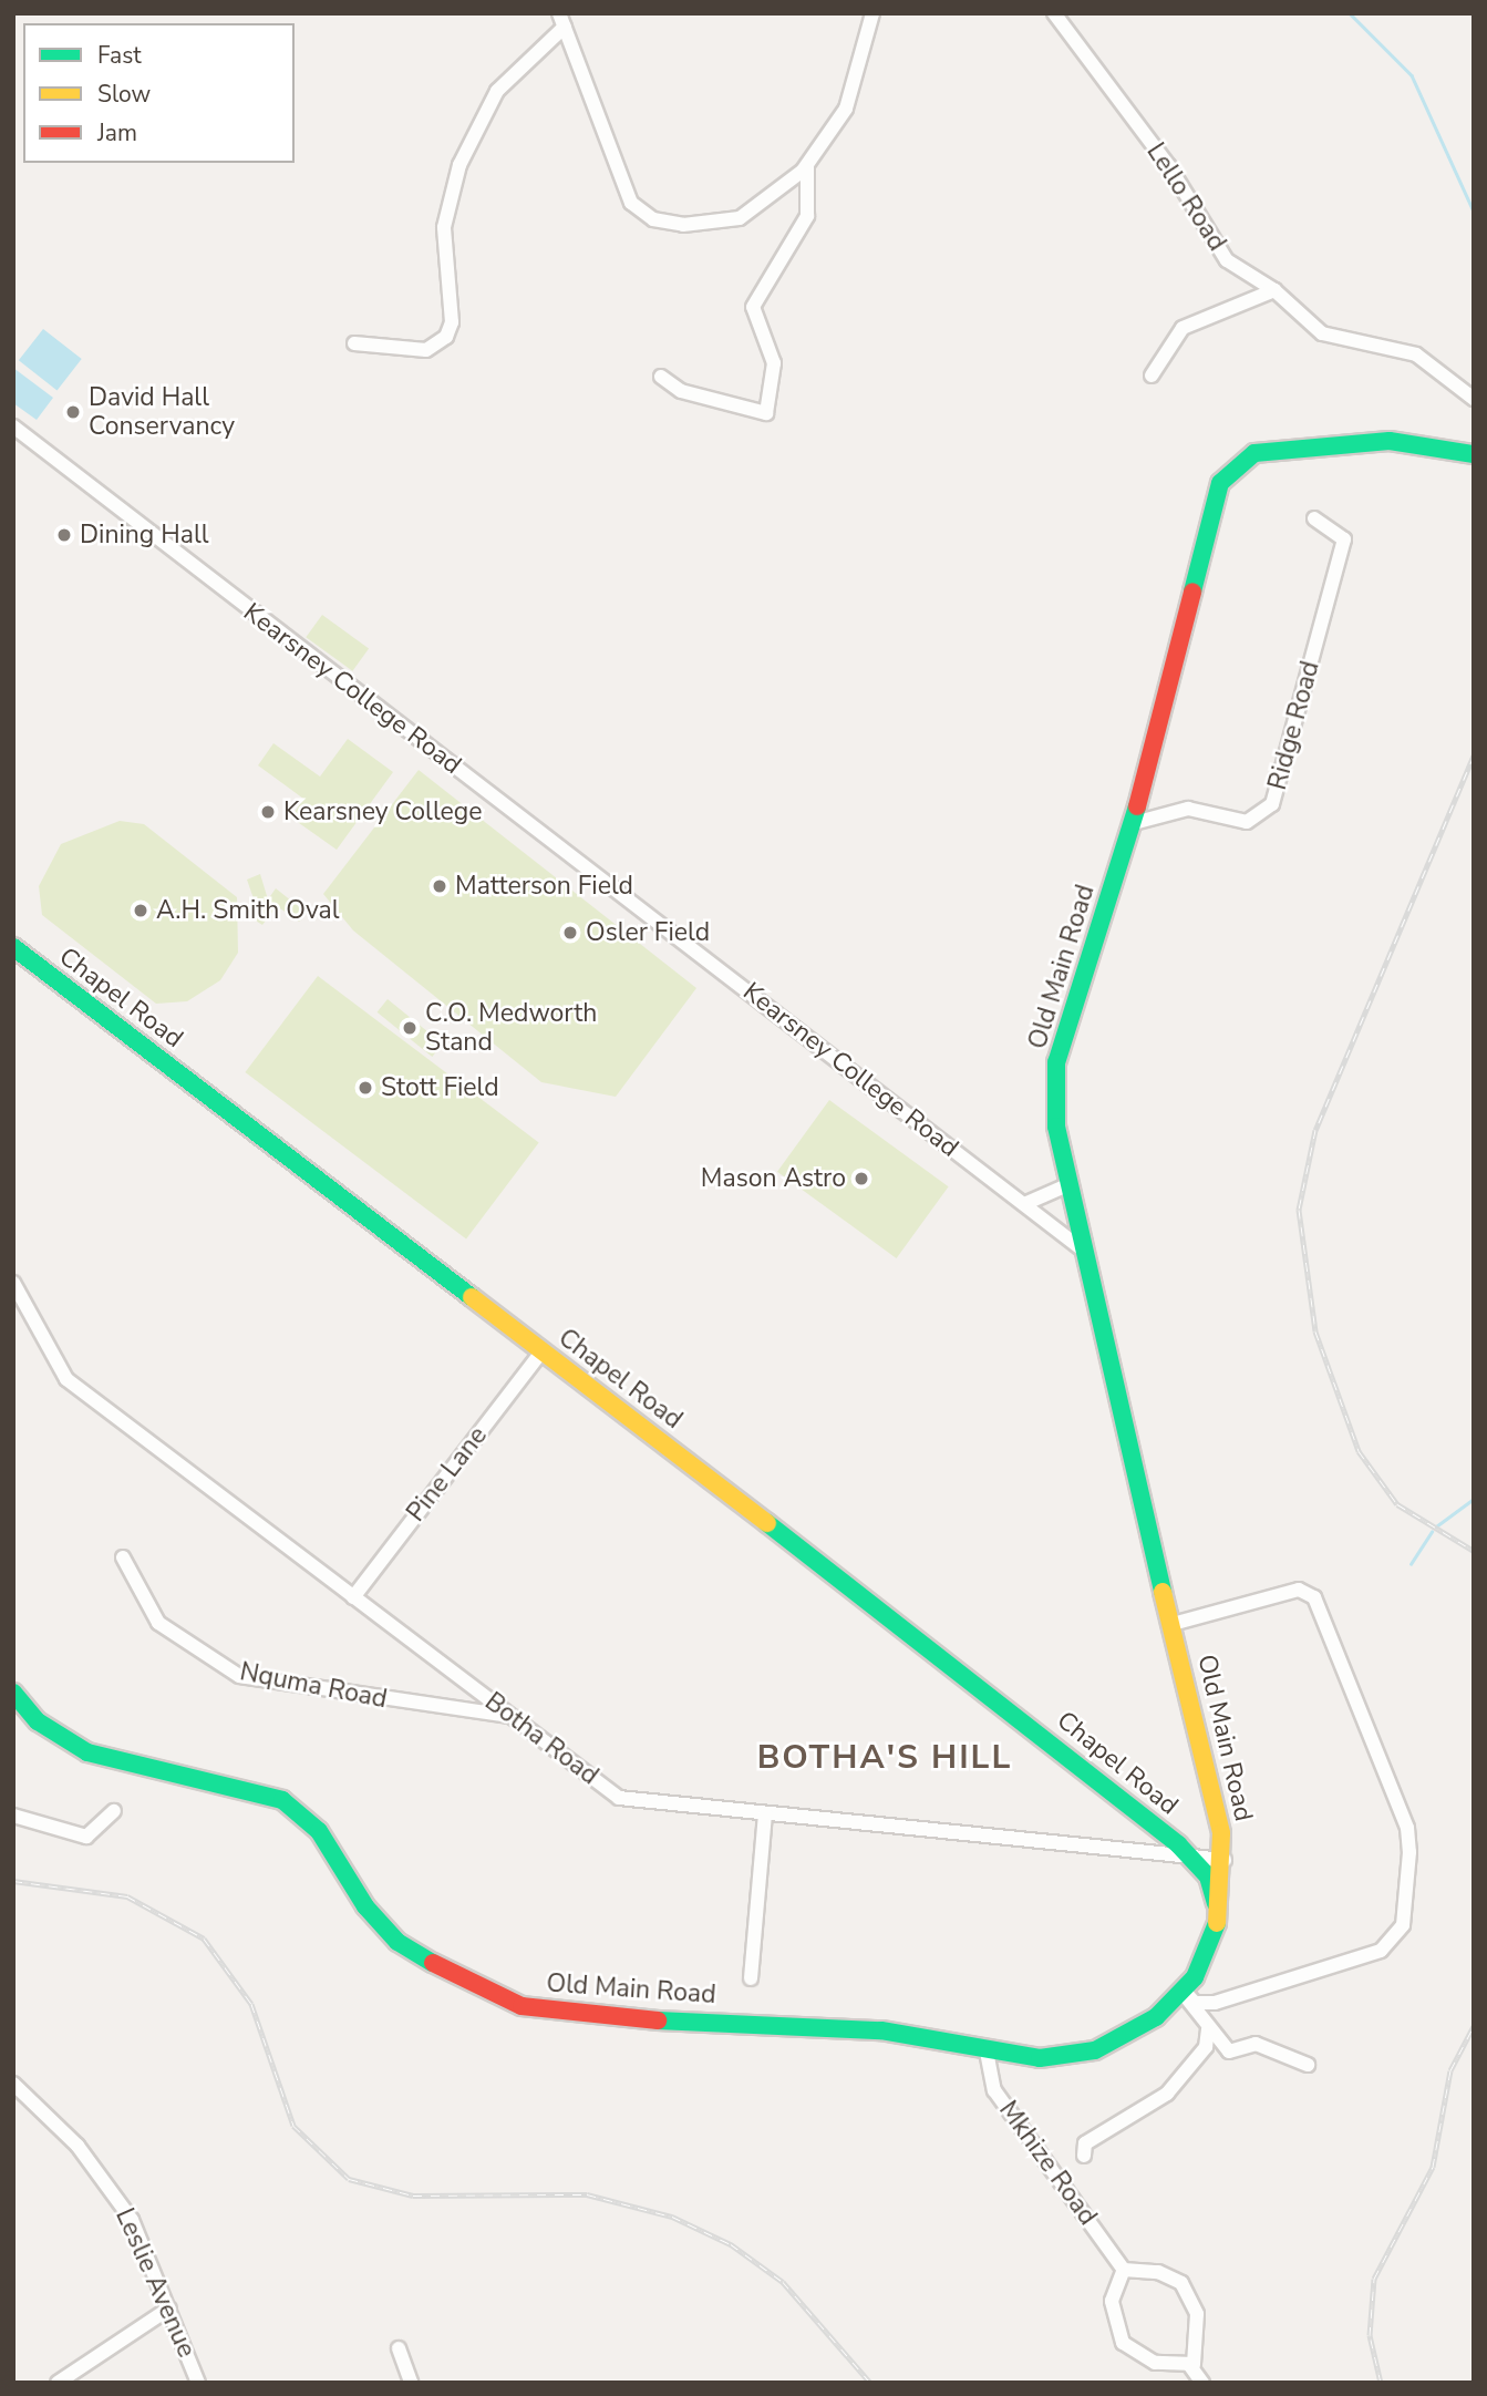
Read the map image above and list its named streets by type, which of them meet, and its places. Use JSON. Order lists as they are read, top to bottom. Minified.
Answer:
{"streets":{"main road":["Old Main Road","Chapel Road"],"street":["Lello Road","Kearsney College Road","Ridge Road","Pine Lane","Nquma Road","Botha Road","Mkhize Road","Leslie Avenue"]},"crossings":[["Kearsney College Road","Old Main Road"],["Ridge Road","Old Main Road"],["Old Main Road","Chapel Road"],["Old Main Road","Botha Road"],["Old Main Road","Mkhize Road"],["Chapel Road","Pine Lane"],["Chapel Road","Botha Road"],["Pine Lane","Botha Road"],["Nquma Road","Botha Road"]],"districts":["BOTHA'S HILL"],"places":["David Hall Conservancy","Dining Hall","Kearsney College","Matterson Field","A.H. Smith Oval","Osler Field","C.O. Medworth Stand","Stott Field","Mason Astro"],"legend":["Fast","Slow","Jam"]}
